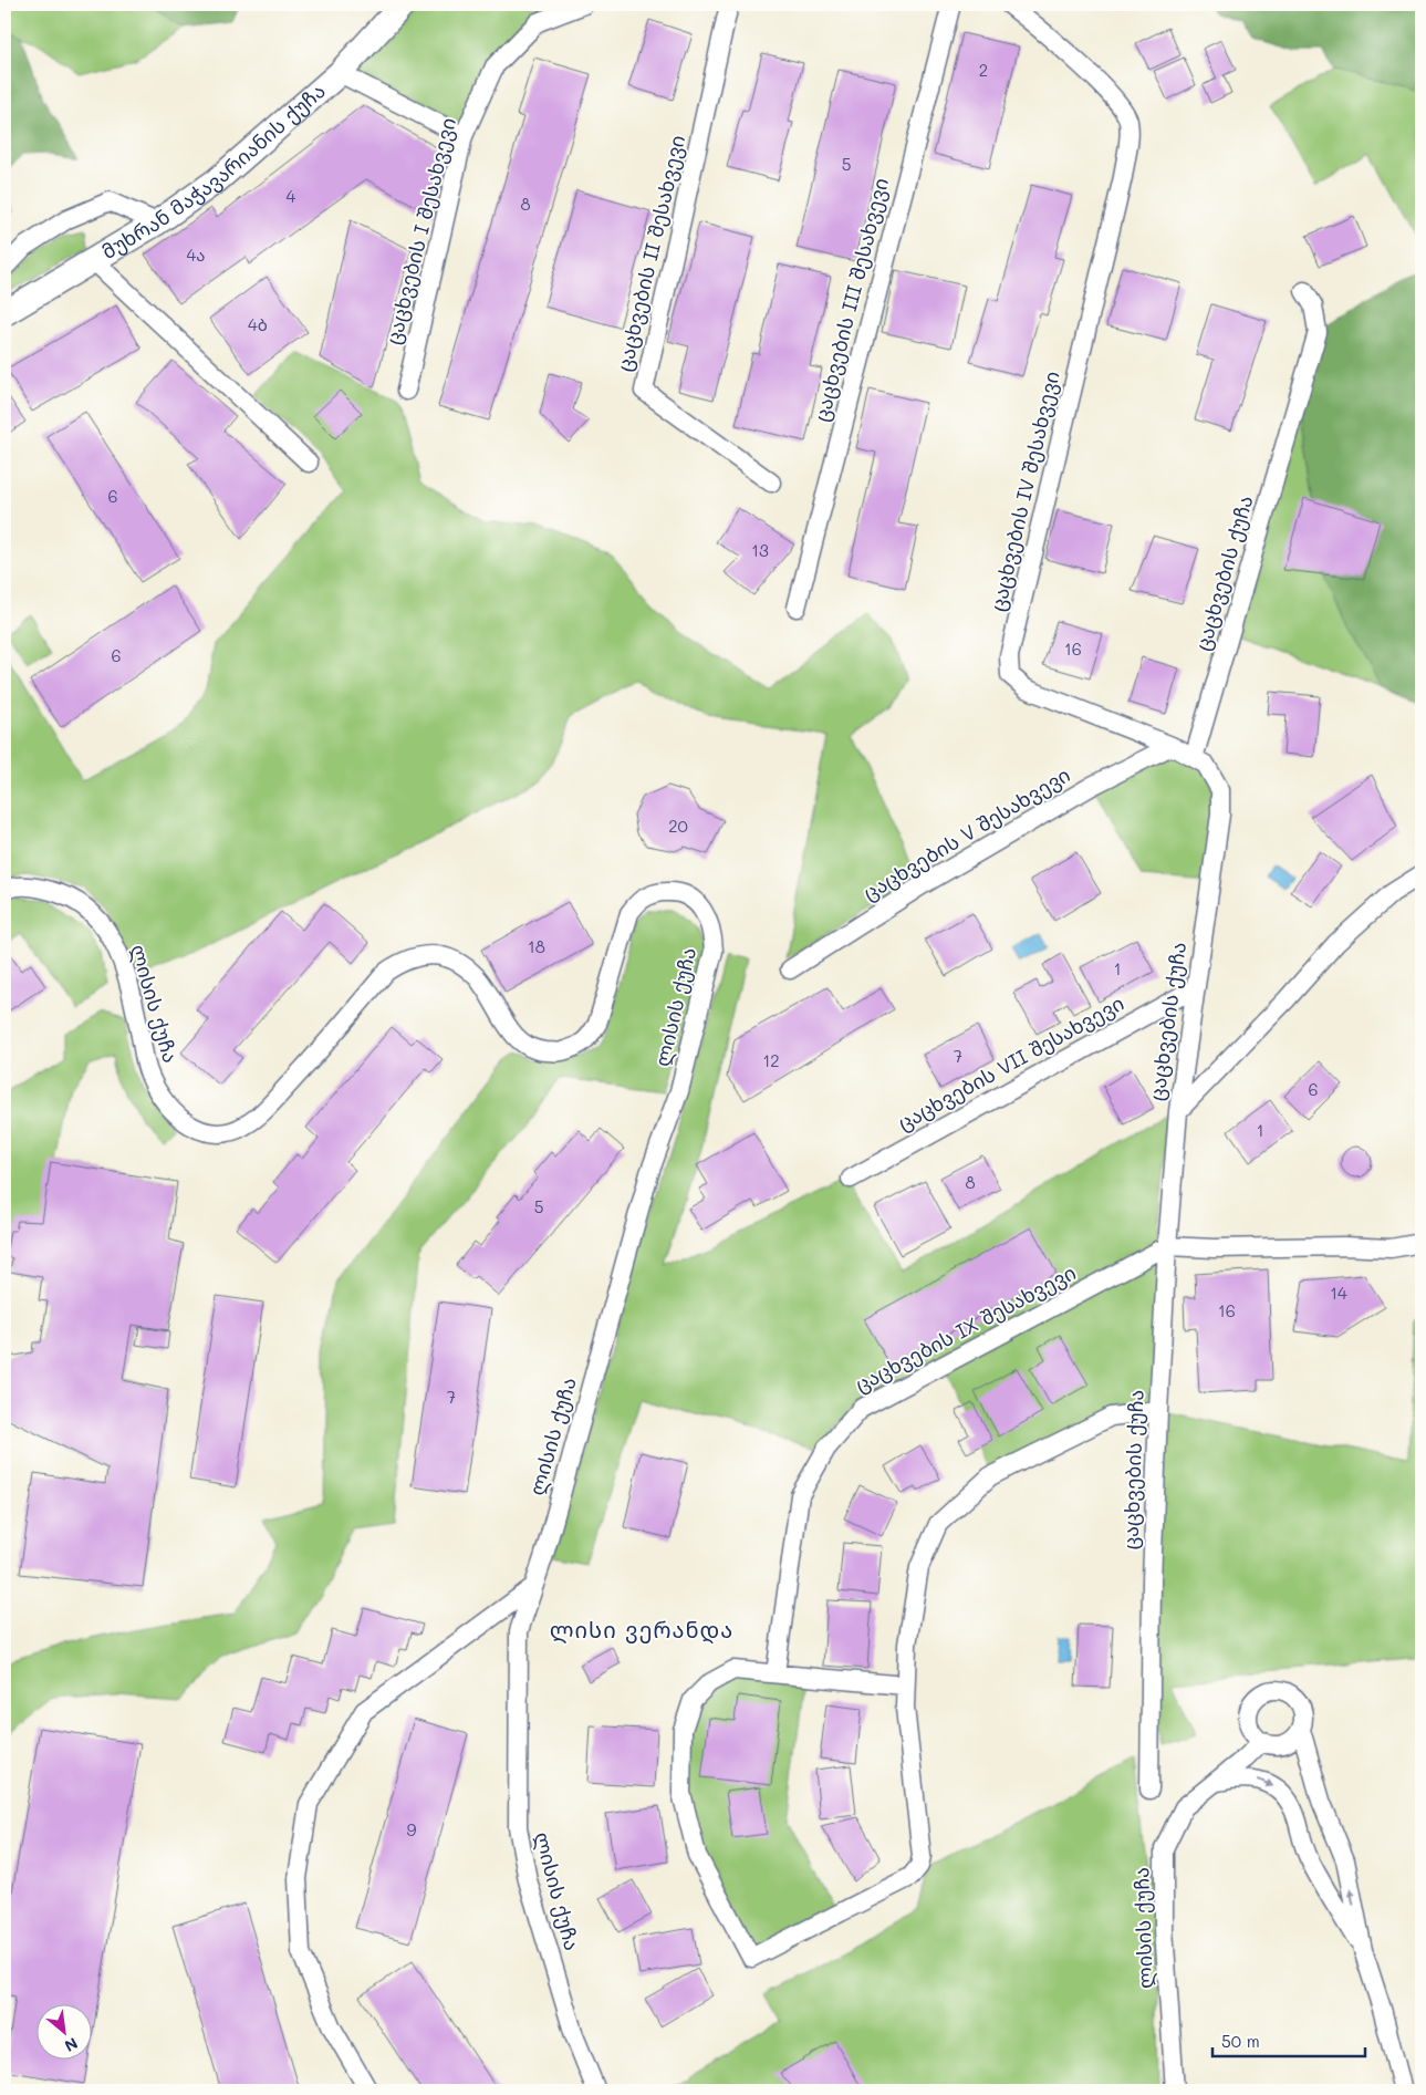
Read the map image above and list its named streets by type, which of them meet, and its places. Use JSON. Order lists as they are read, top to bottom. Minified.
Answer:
{"streets":{"main road":["მუხრან მაჭავარიანის ქუჩა"],"street":["ცაცხვების I შესახვევი","ცაცხვების II შესახვევი","ცაცხვების III შესახვევი","ცაცხვების IV შესახვევი","ცაცხვების ქუჩა","ცაცხვების V შესახვევი","ლისის ქუჩა","ცაცხვების VII შესახვევი","ცაცხვების IX შესახვევი"]},"crossings":[["ცაცხვების IV შესახვევი","ცაცხვების ქუჩა"],["ცაცხვების IV შესახვევი","ცაცხვების V შესახვევი"],["ცაცხვების ქუჩა","ცაცხვების VII შესახვევი"],["ცაცხვების ქუჩა","ცაცხვების IX შესახვევი"]],"districts":["ლისი ვერანდა"],"house_numbers":["2","5","4","8","4ა","4ბ","6","13","16","6","20","18","1","7","12","6","1","8","5","14","16","7","9"],"scale_bar":"50 m","north":"bottom right"}
